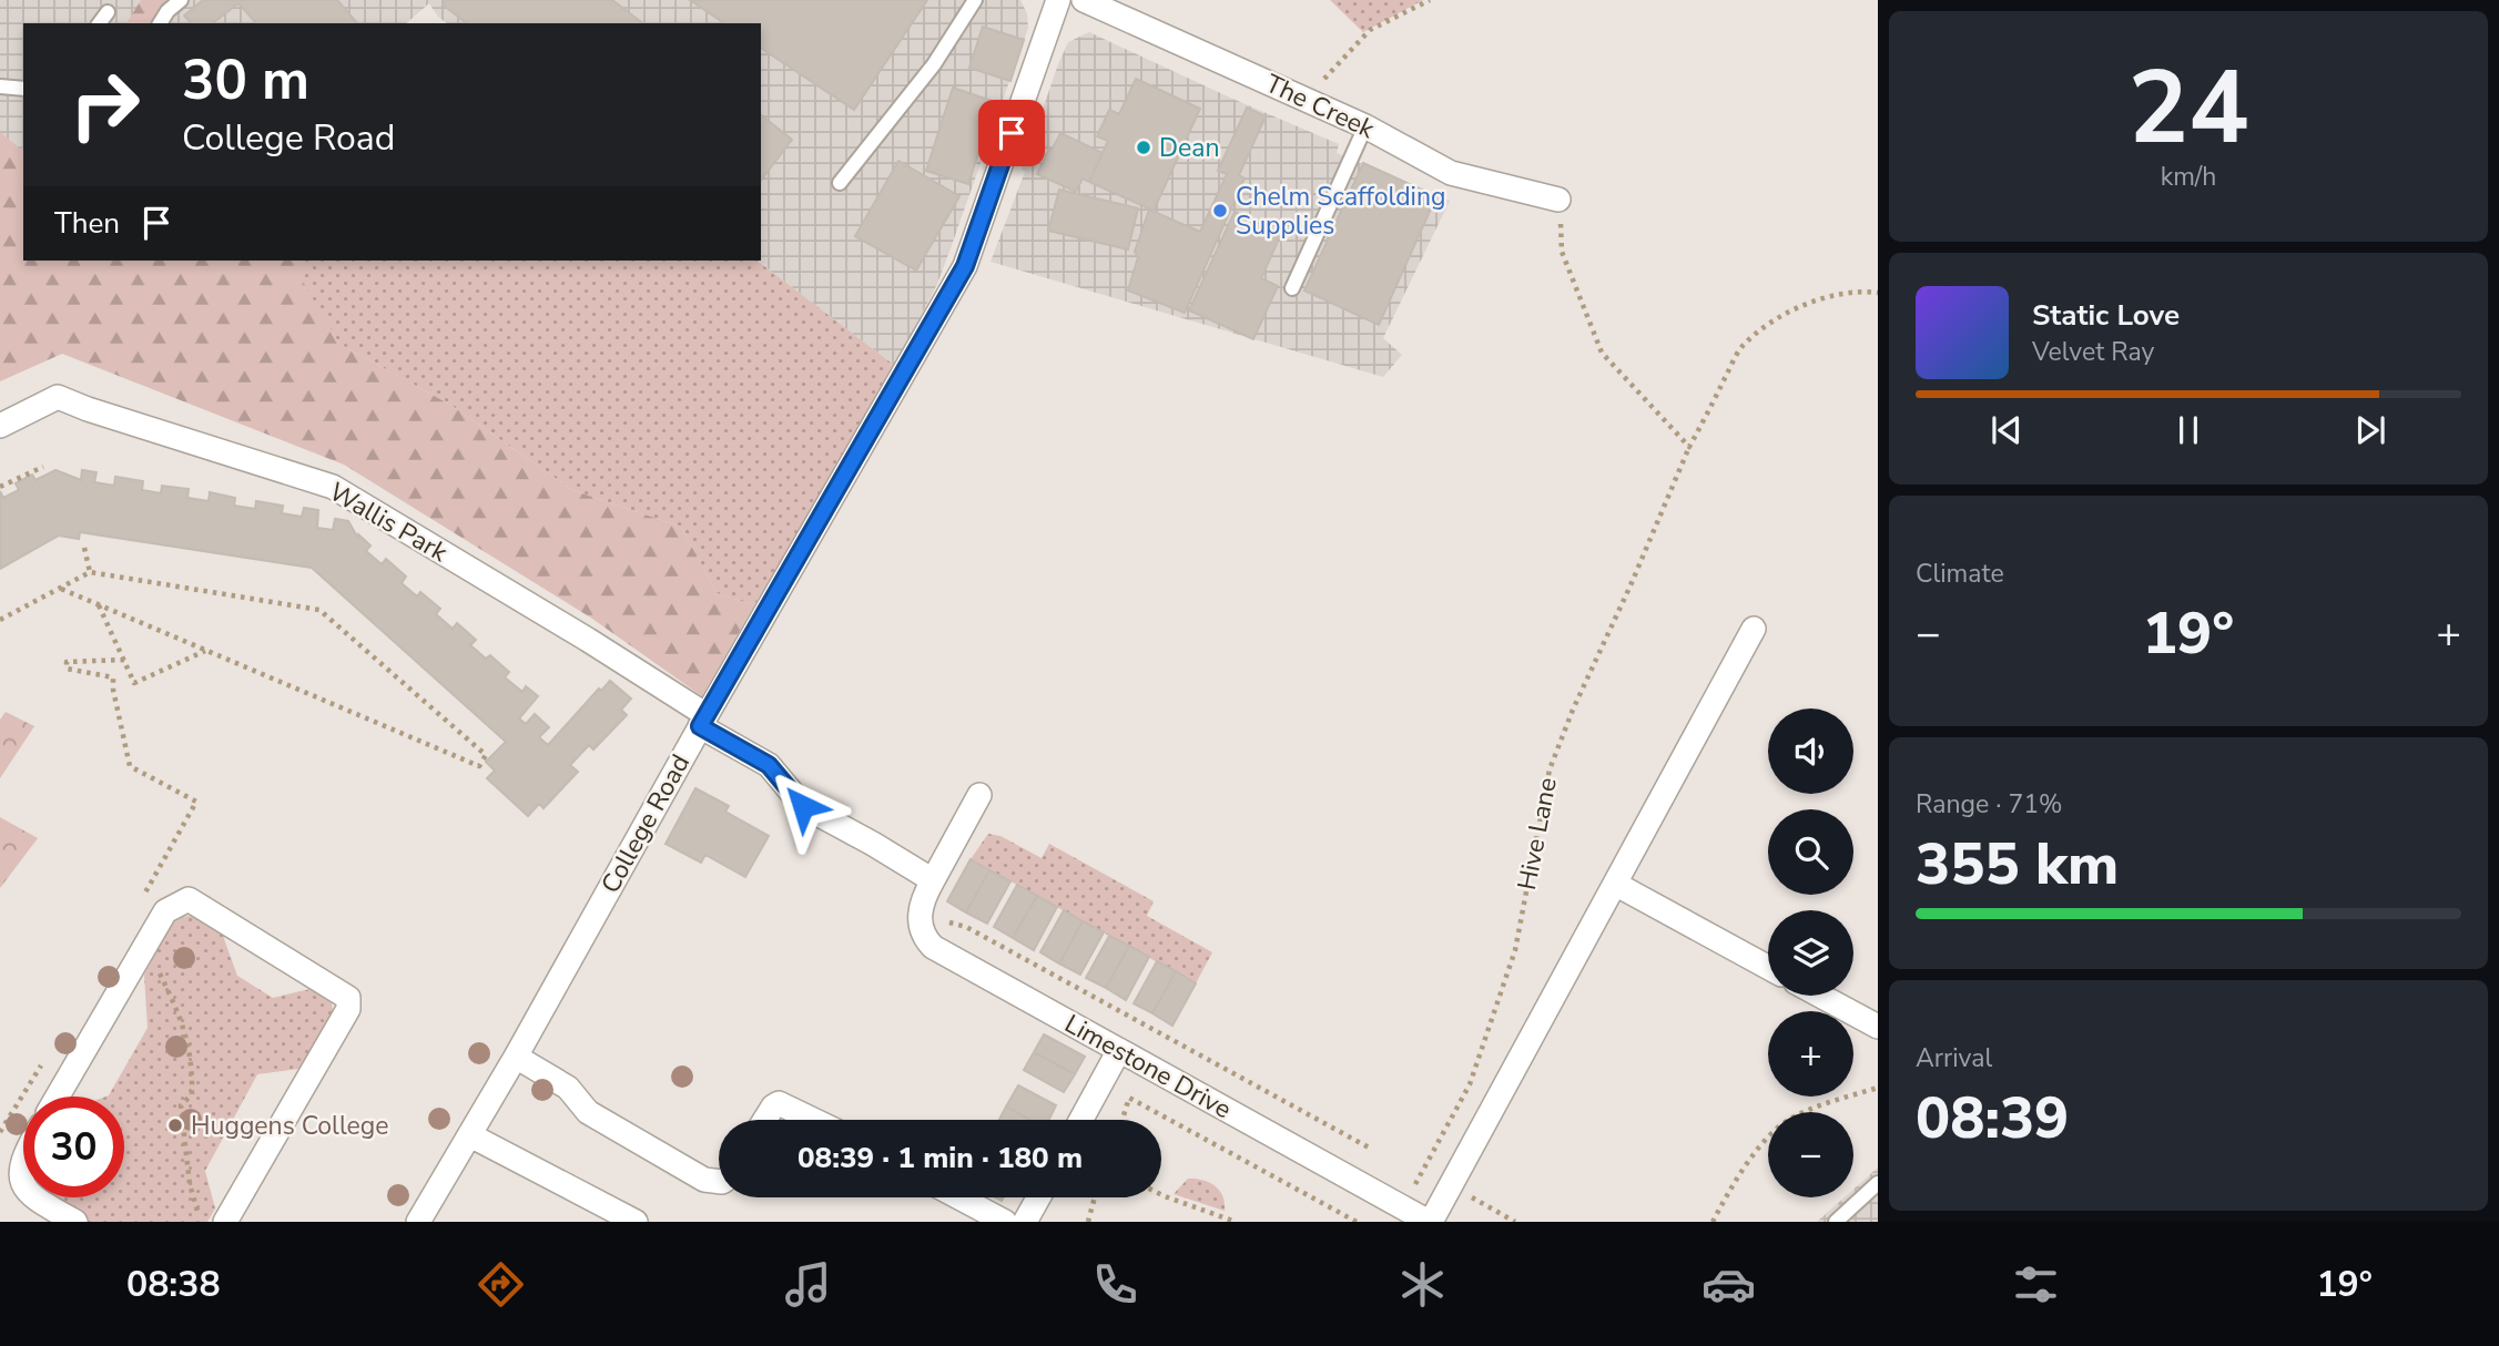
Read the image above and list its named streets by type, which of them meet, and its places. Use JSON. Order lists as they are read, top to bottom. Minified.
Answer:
{"streets":{"street":["The Creek","Wallis Park","College Road","Limestone Drive"],"path":["Hive Lane"]},"crossings":[["Wallis Park","College Road"],["Wallis Park","Limestone Drive"],["Hive Lane","Limestone Drive"]],"places":["Dean","Chelm Scaffolding Supplies","Huggens College"],"page":{"tile":[["24","km/h"],"Climate",["Range · 71%","355 km"],["Arrival","08:39"]],"turn":["30 m","College Road"],"then":"Then","song":["Static Love","Velvet Ray"],"heat":["−","19°","+"],"map_buttons":["+","−"],"limit":"30","trip":"08:39 · 1 min · 180 m","tabs":["08:38","19°"]}}
